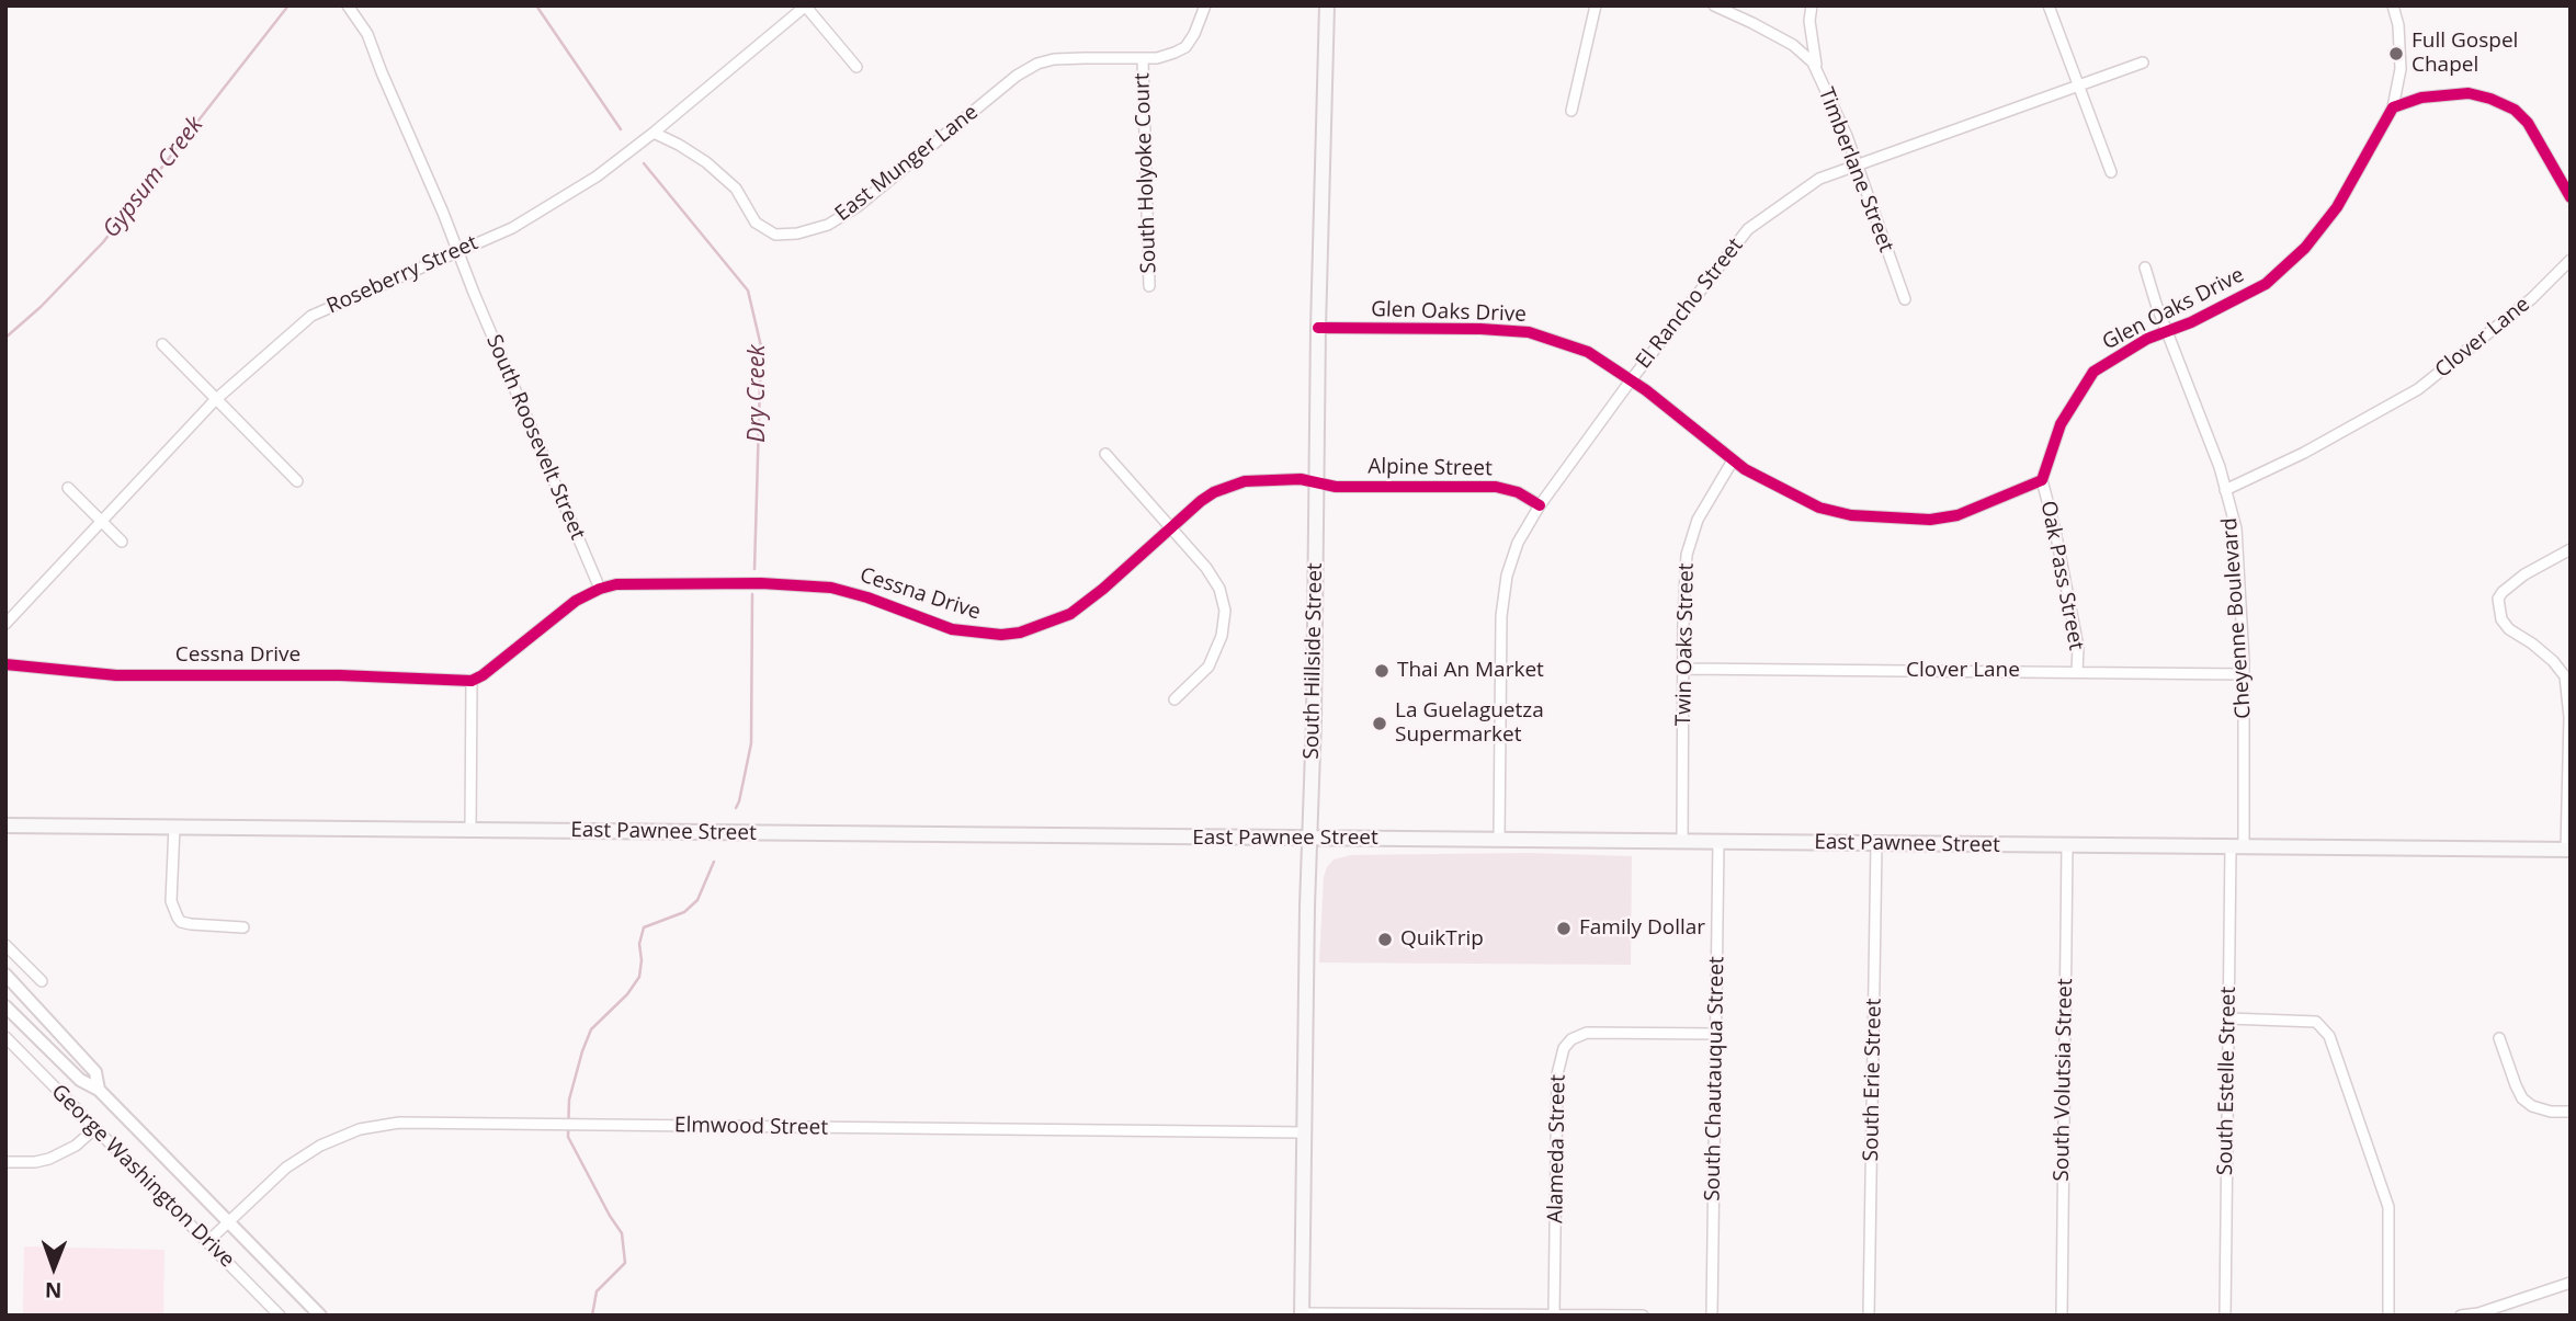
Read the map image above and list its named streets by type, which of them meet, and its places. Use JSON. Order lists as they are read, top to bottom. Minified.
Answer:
{"streets":{"main road":["South Hillside Street","East Pawnee Street"],"street":["East Munger Lane","Timberlane Street","South Holyoke Court","Roseberry Street","El Rancho Street","Glen Oaks Drive","Clover Lane","South Roosevelt Street","Alpine Street","Oak Pass Street","Cessna Drive","Cheyenne Boulevard","Twin Oaks Street","South Chautauqua Street","South Erie Street","South Volutsia Street","South Estelle Street","Elmwood Street","Alameda Street","George Washington Drive"]},"crossings":[["East Munger Lane","South Holyoke Court"],["East Munger Lane","Roseberry Street"],["Timberlane Street","El Rancho Street"],["Roseberry Street","South Roosevelt Street"],["El Rancho Street","Glen Oaks Drive"],["El Rancho Street","Alpine Street"],["El Rancho Street","East Pawnee Street"],["Glen Oaks Drive","Oak Pass Street"],["Glen Oaks Drive","Cheyenne Boulevard"],["Glen Oaks Drive","Twin Oaks Street"],["Glen Oaks Drive","South Hillside Street"],["Clover Lane","Oak Pass Street"],["Clover Lane","Cheyenne Boulevard"],["Clover Lane","Twin Oaks Street"],["South Roosevelt Street","Cessna Drive"],["Alpine Street","Cessna Drive"],["Alpine Street","South Hillside Street"],["Cessna Drive","South Hillside Street"],["Cheyenne Boulevard","East Pawnee Street"],["Cheyenne Boulevard","South Estelle Street"],["Twin Oaks Street","East Pawnee Street"],["South Hillside Street","East Pawnee Street"],["South Hillside Street","Elmwood Street"],["East Pawnee Street","South Chautauqua Street"],["East Pawnee Street","South Erie Street"],["East Pawnee Street","South Volutsia Street"],["East Pawnee Street","South Estelle Street"],["South Chautauqua Street","Alameda Street"],["Elmwood Street","George Washington Drive"]],"water":["Gypsum Creek","Dry Creek"],"places":["Full Gospel Chapel","Thai An Market","La Guelaguetza Supermarket","Family Dollar","QuikTrip"],"north":"bottom"}
